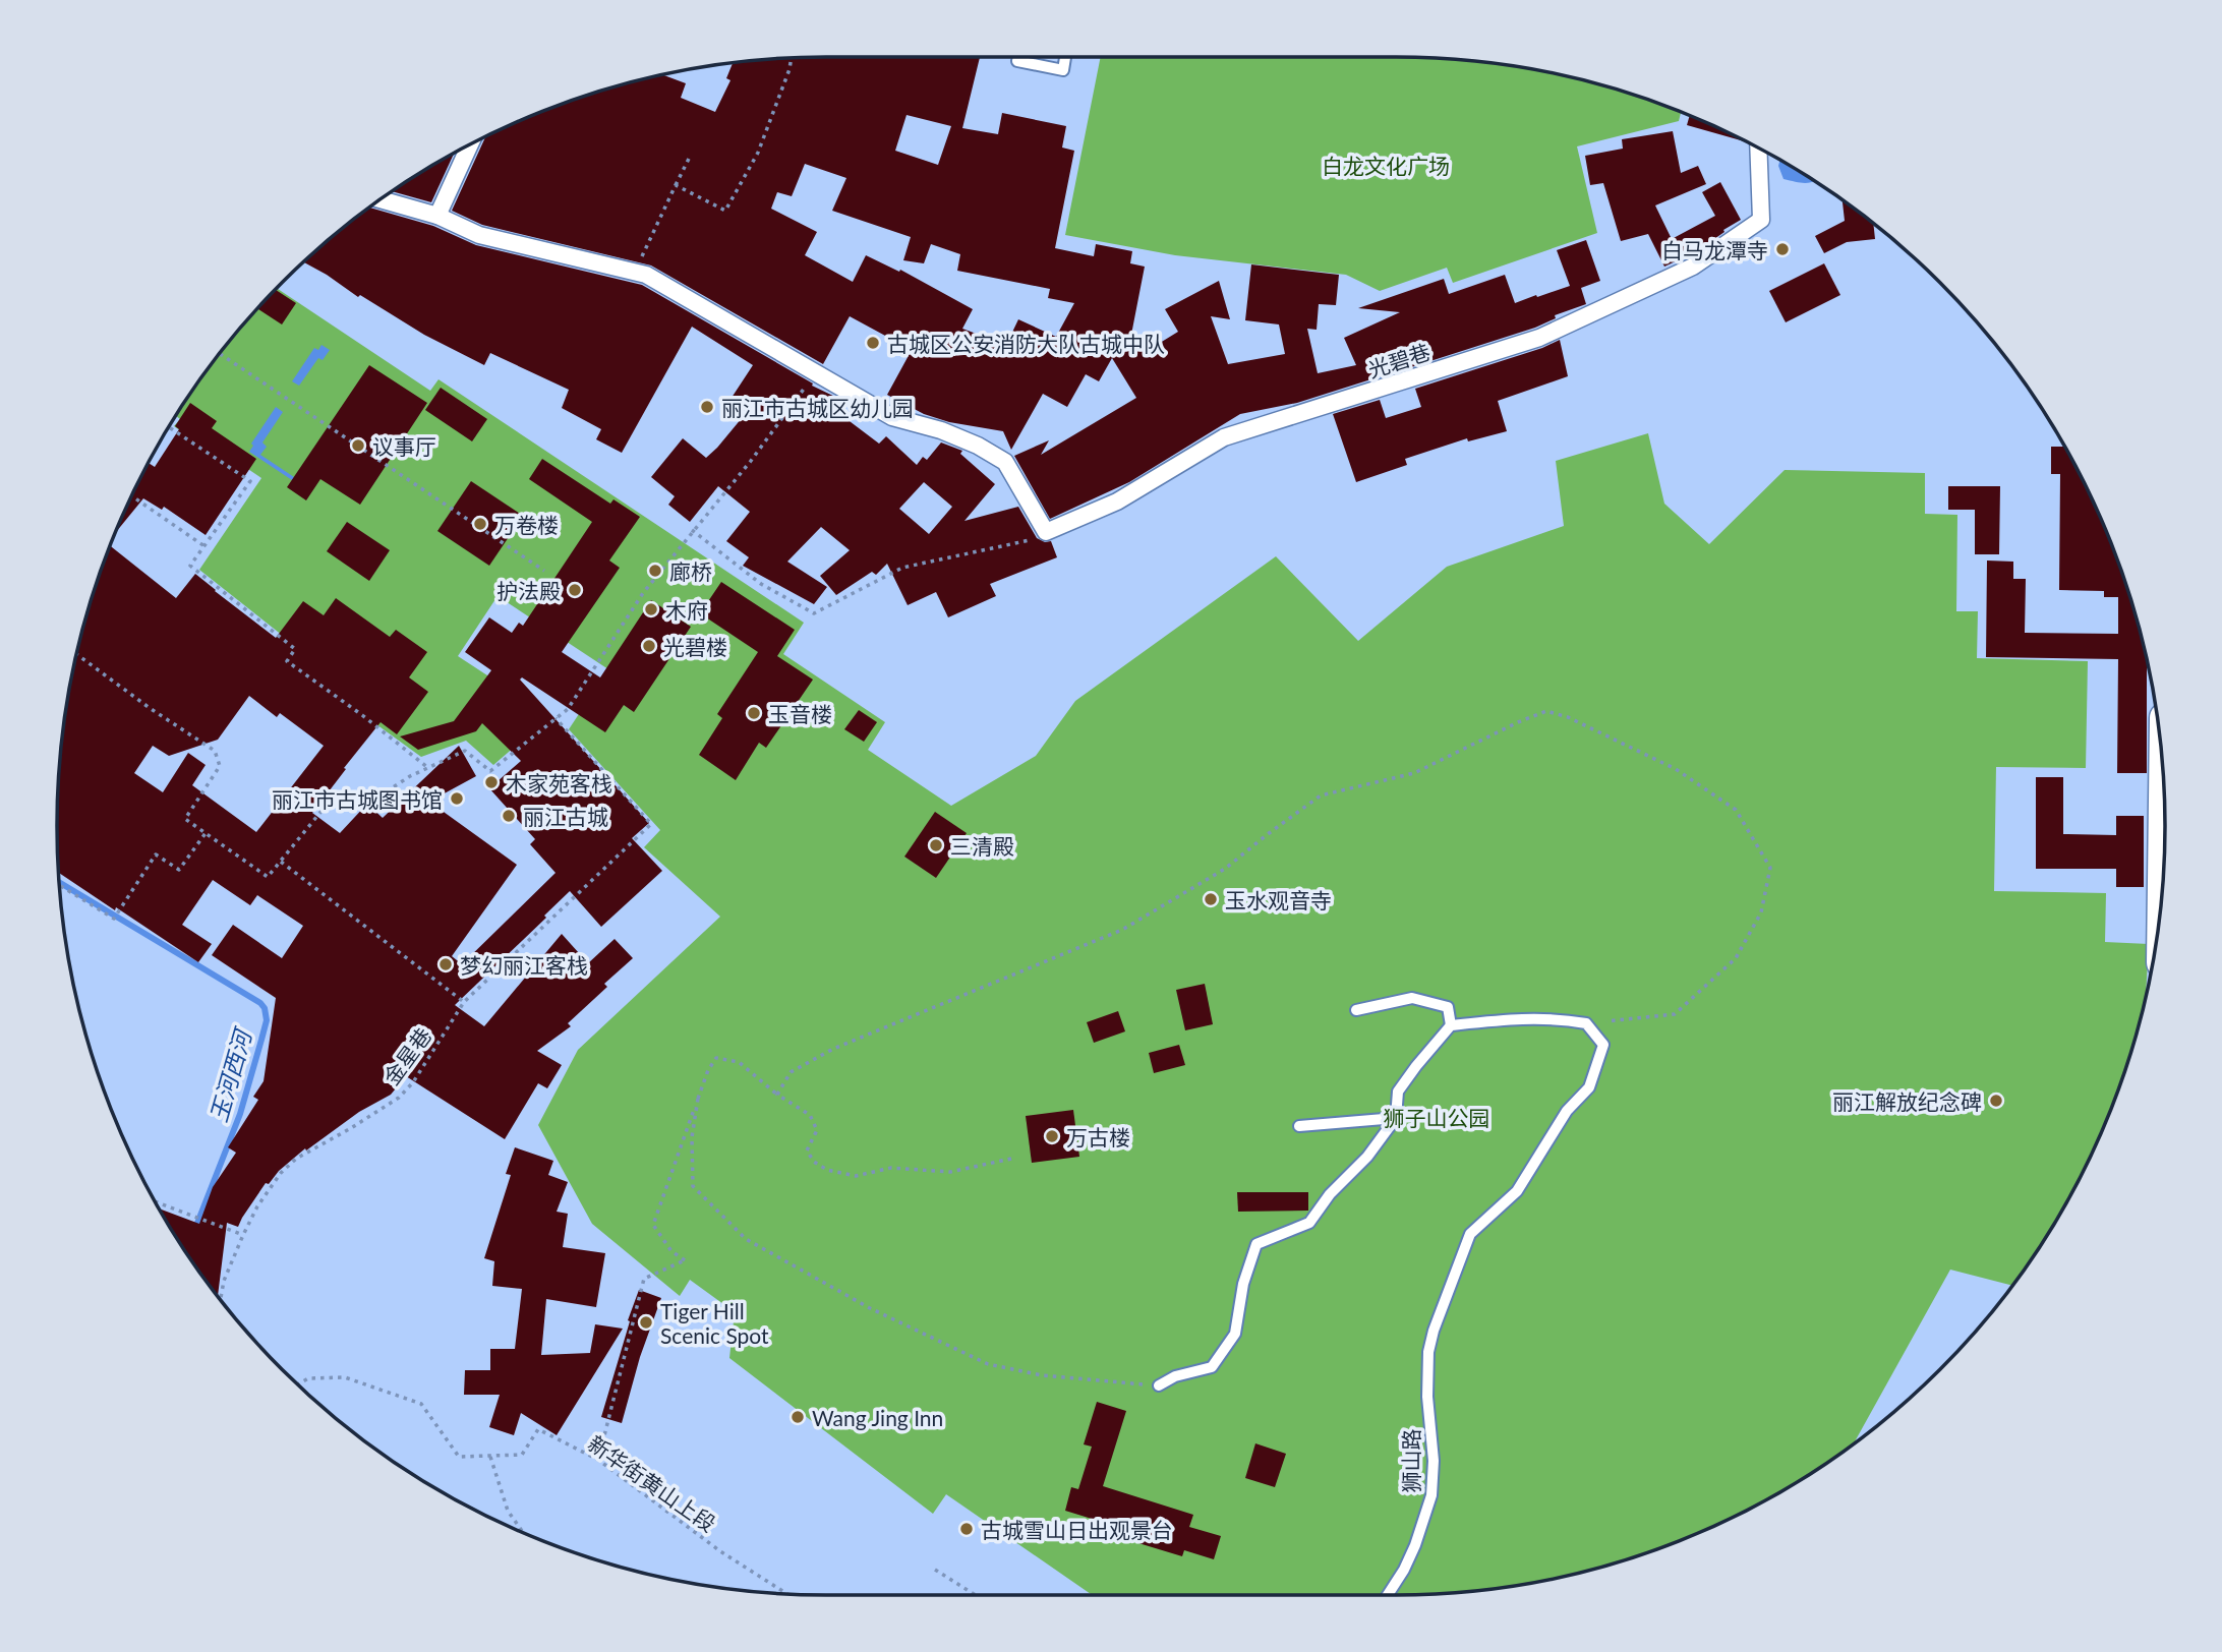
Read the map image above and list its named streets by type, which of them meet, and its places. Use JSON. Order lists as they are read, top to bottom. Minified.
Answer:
{"streets":{"street":["光碧巷"],"lane":["狮山路"],"path":["金星巷","新华街黄山上段"]},"water":["玉河西河"],"parks":["白龙文化广场","狮子山公园"],"places":["白马龙潭寺","古城区公安消防大队古城中队","丽江市古城区幼儿园","议事厅","万卷楼","廊桥","护法殿","木府","光碧楼","玉音楼","木家苑客栈","丽江市古城图书馆","丽江古城","三清殿","玉水观音寺","梦幻丽江客栈","丽江解放纪念碑","万古楼","Tiger Hill Scenic Spot","Wang Jing Inn","古城雪山日出观景台"]}
